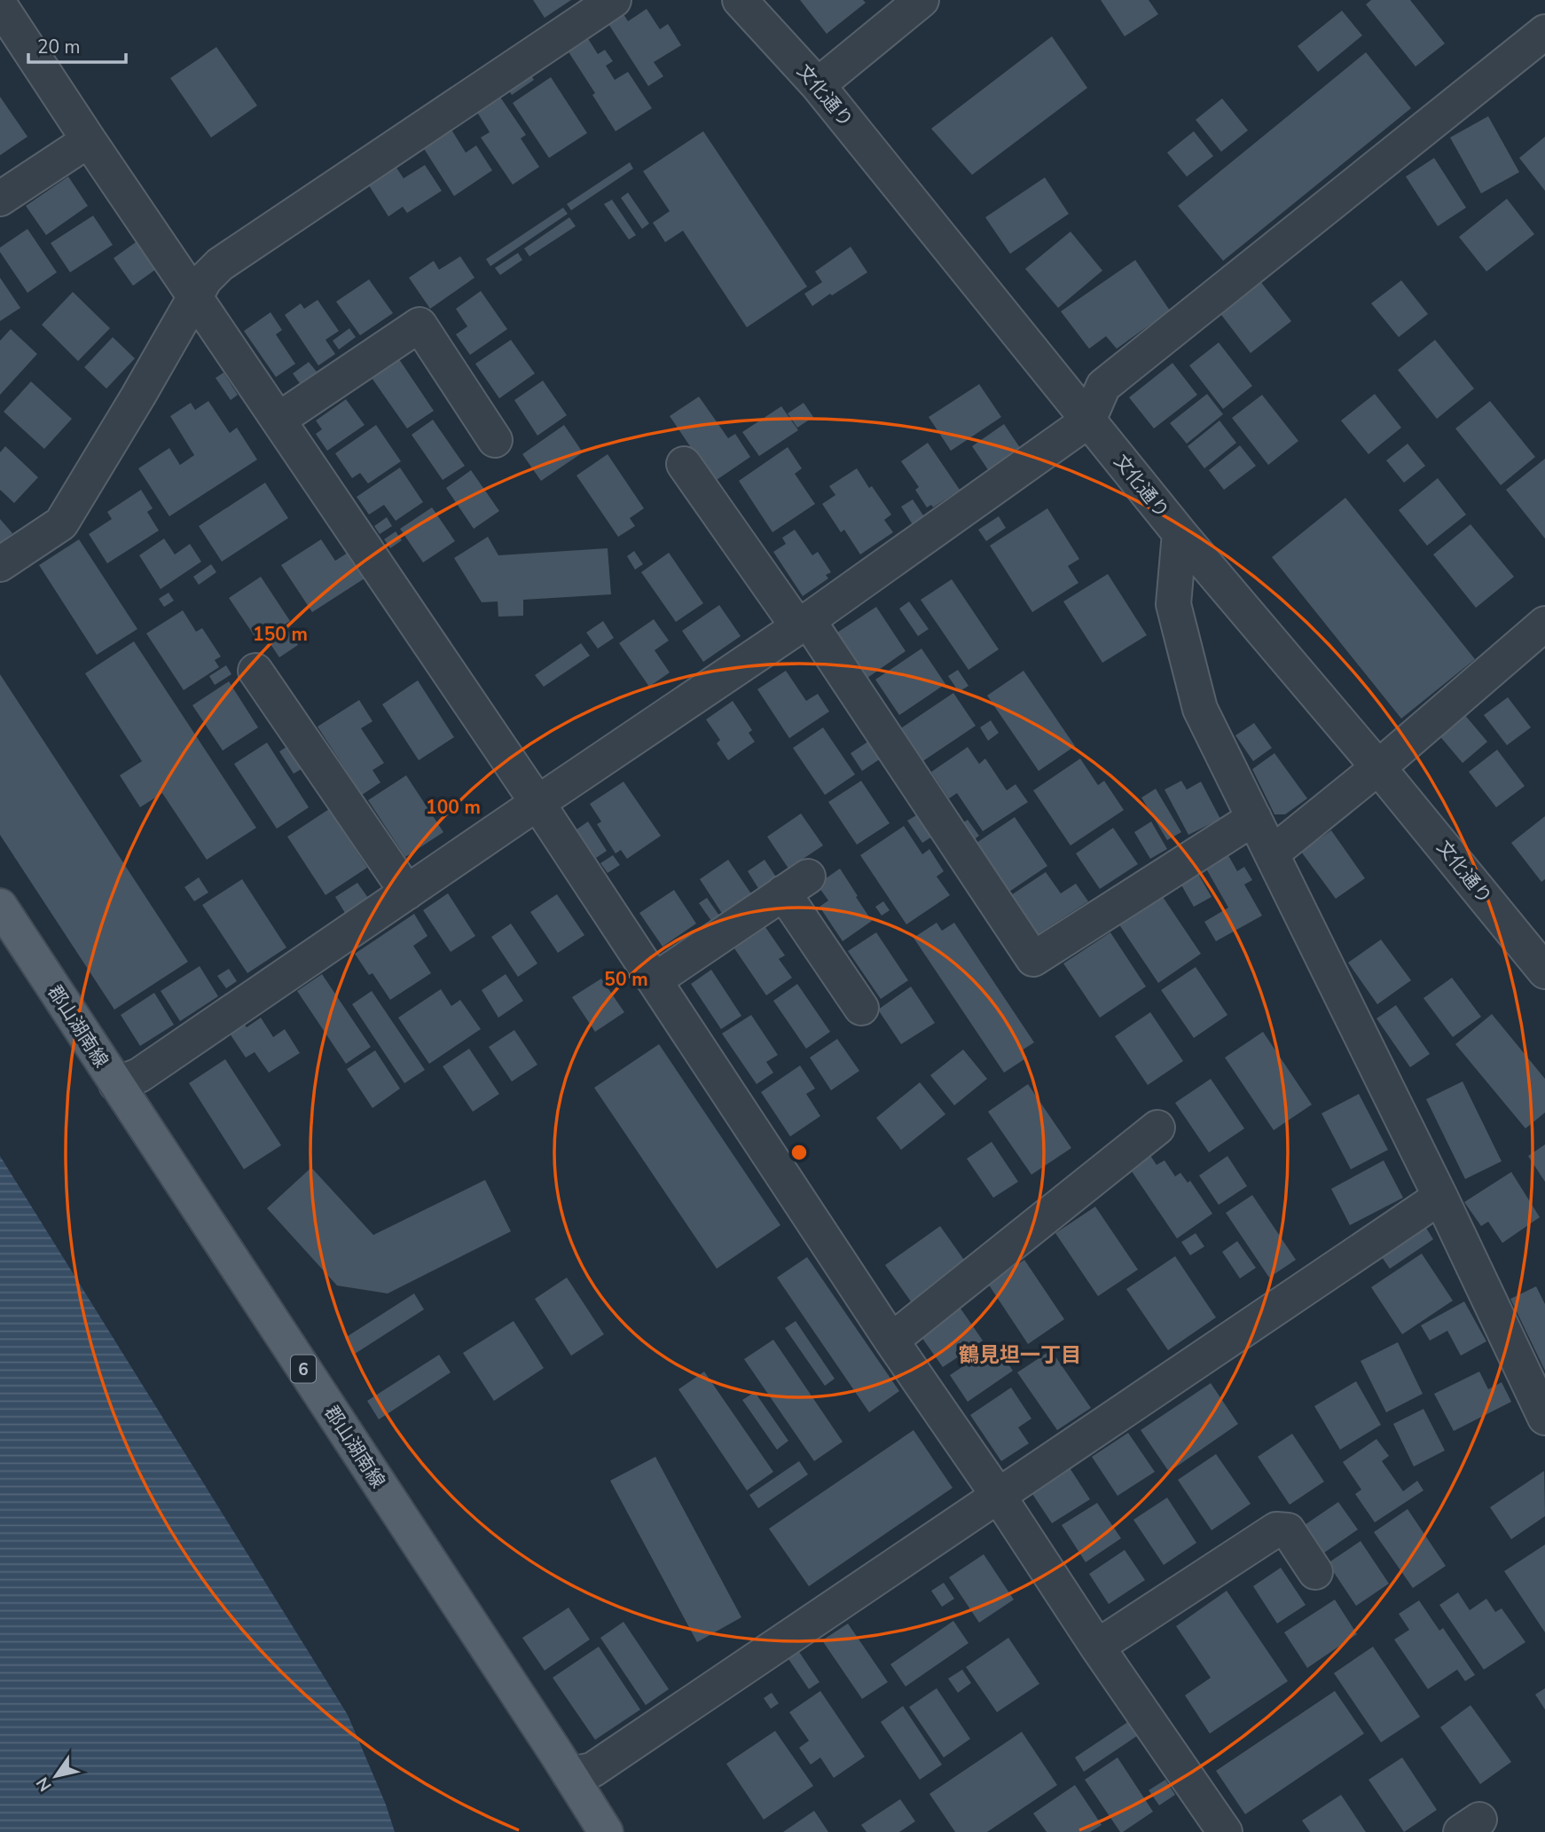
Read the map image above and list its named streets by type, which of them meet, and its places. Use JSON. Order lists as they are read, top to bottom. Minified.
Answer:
{"streets":{"main road":["郡山湖南線","6"],"street":["文化通り"]},"districts":["鶴見坦一丁目"],"scale_bar":"20 m","north":"bottom left","rings":["150 m","100 m","50 m"]}
